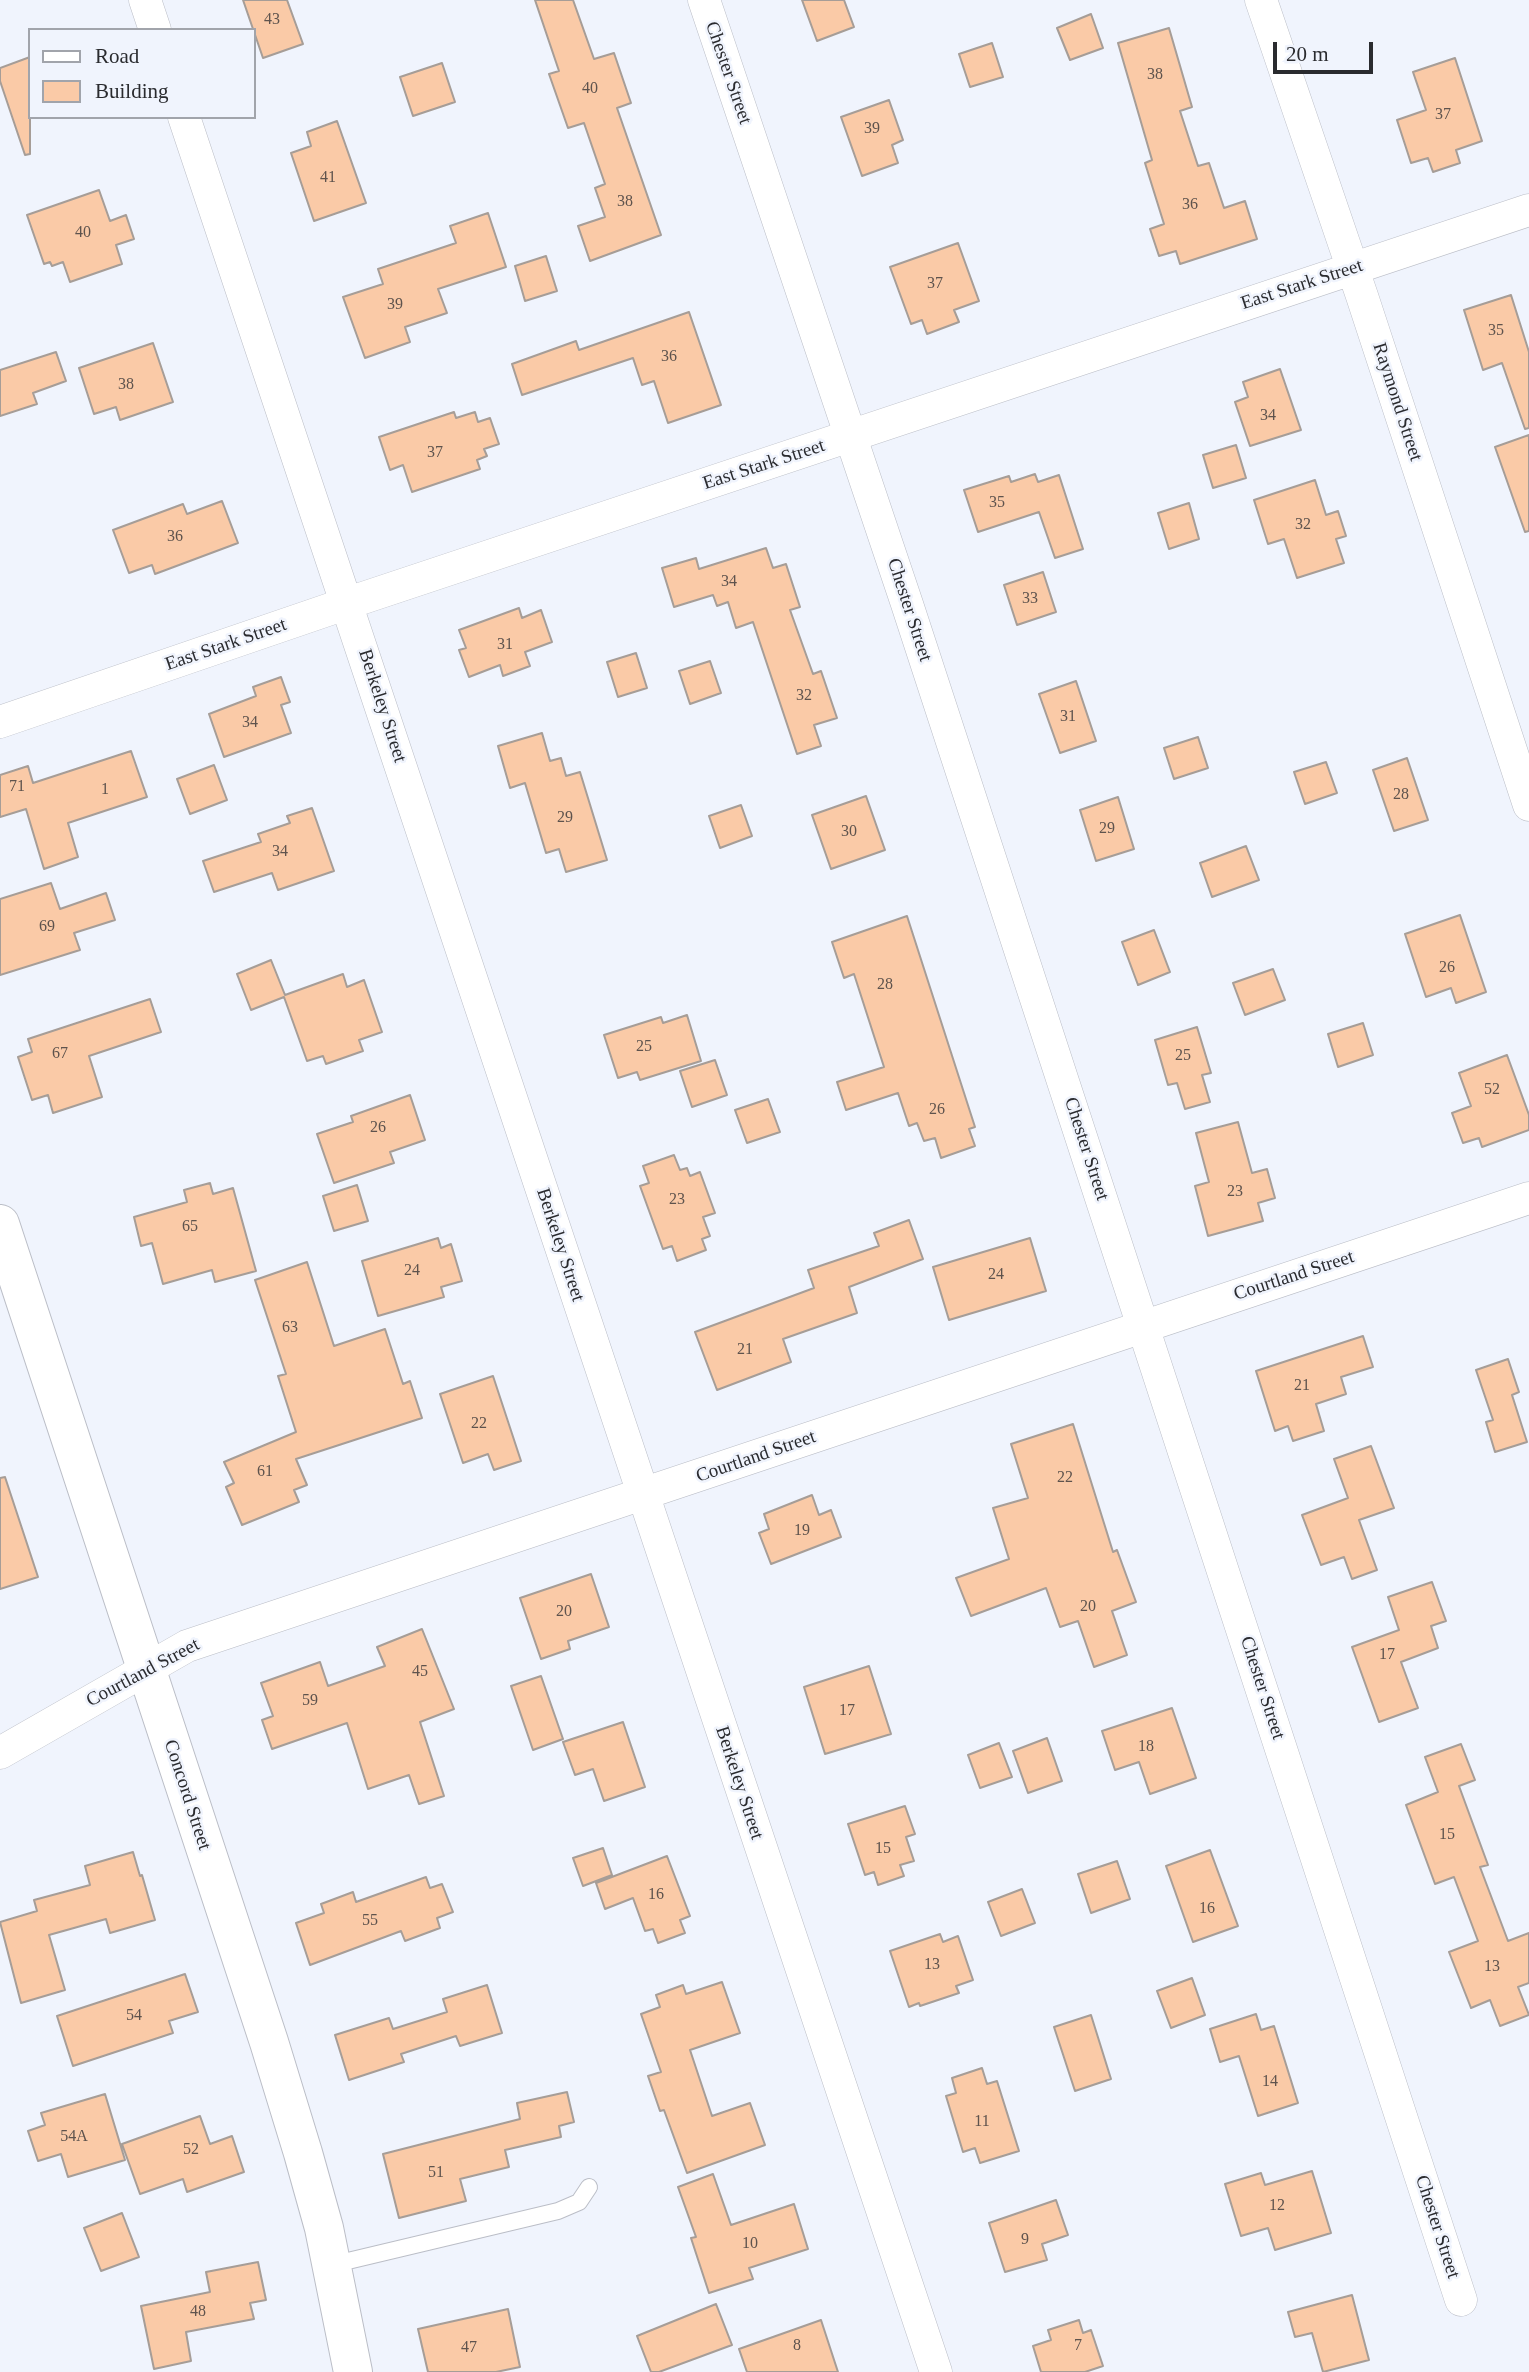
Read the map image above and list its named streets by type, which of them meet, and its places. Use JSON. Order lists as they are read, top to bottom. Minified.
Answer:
{"streets":{"main road":["Concord Street"],"street":["Chester Street","East Stark Street","Raymond Street","Berkeley Street","Courtland Street"]},"crossings":[["Chester Street","East Stark Street"],["Chester Street","Courtland Street"],["East Stark Street","Raymond Street"],["East Stark Street","Berkeley Street"],["Berkeley Street","Courtland Street"],["Courtland Street","Concord Street"]],"house_numbers":["43","38","40","37","39","41","38","36","40","37","39","35","36","38","34","37","35","32","36","34","33","31","32","31","34","71","1","28","29","29","30","34","69","26","28","25","67","25","52","26","26","23","23","65","24","24","63","21","21","22","61","22","19","20","20","17","45","59","17","18","15","15","16","16","55","13","13","54","14","11","54A","52","51","12","9","10","48","8","7","47"],"legend":["Road","Building"],"scale_bar":"20 m"}
